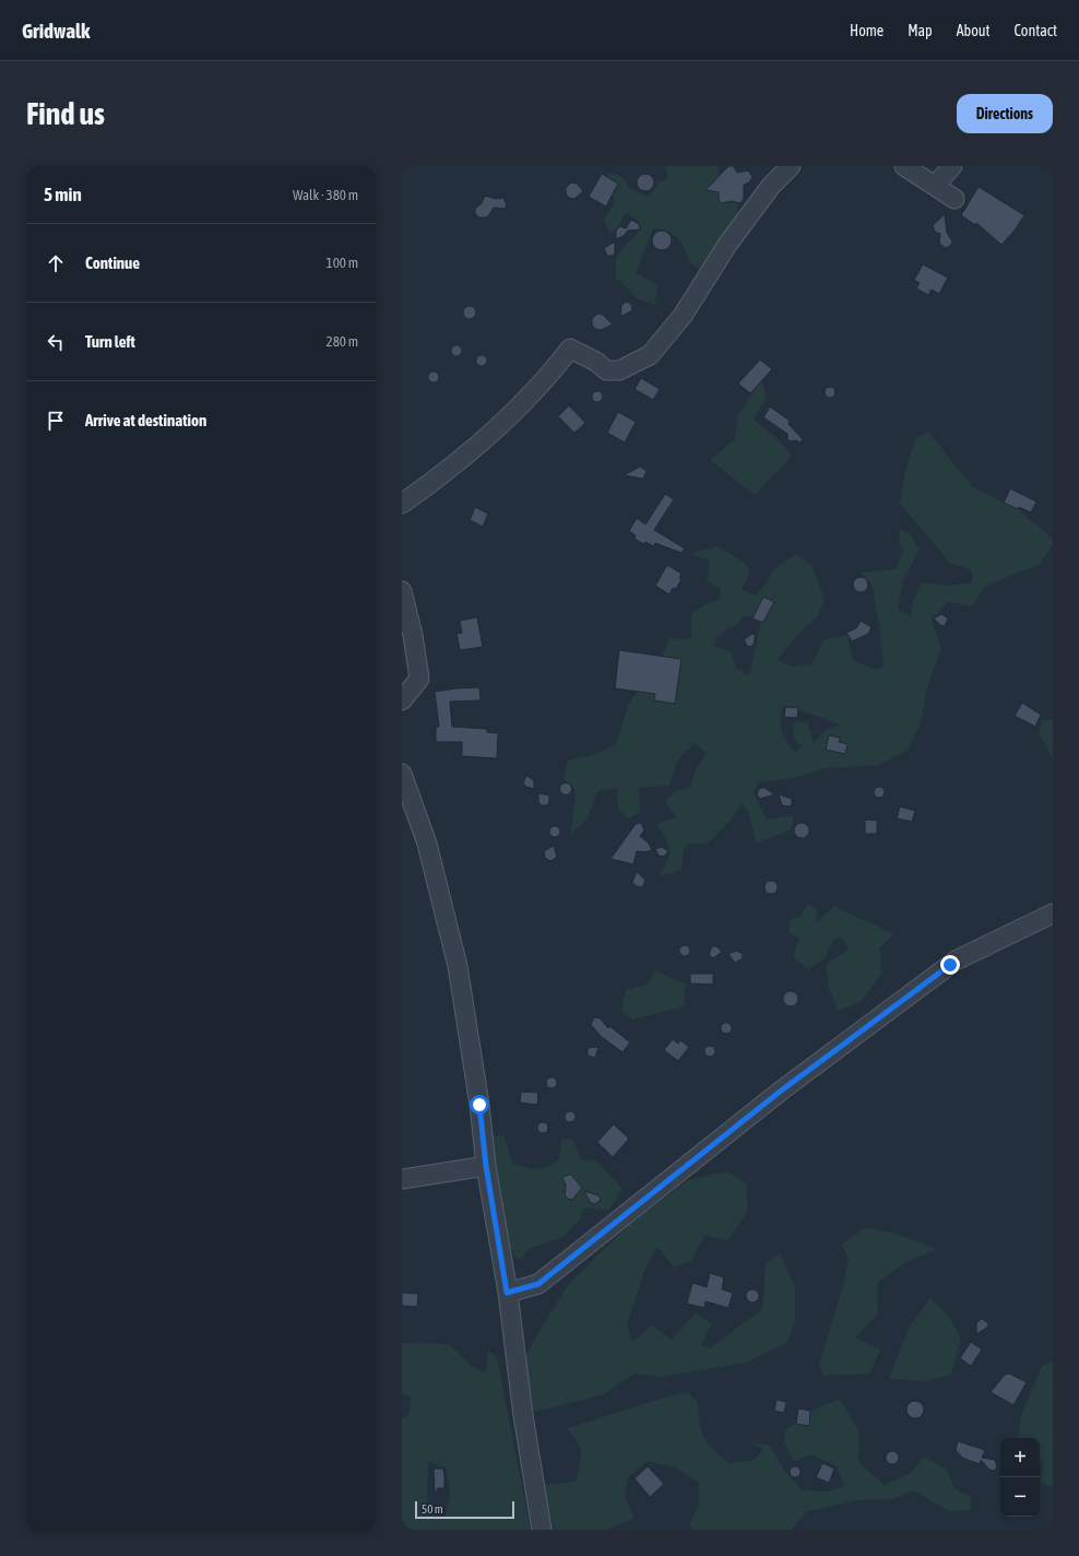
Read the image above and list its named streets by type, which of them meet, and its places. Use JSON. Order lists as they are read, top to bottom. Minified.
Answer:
{"scale_bar":"50 m","page":{"header":"Gridwalk","nav":["Home","Map","About","Contact"],"buttons":"Directions","title":"Find us","heading":["5 min","Walk · 380 m"],"list":[["Continue","100 m"],["Turn left","280 m"],"Arrive at destination"],"map_buttons":["+","−"],"scale":"50 m"}}
